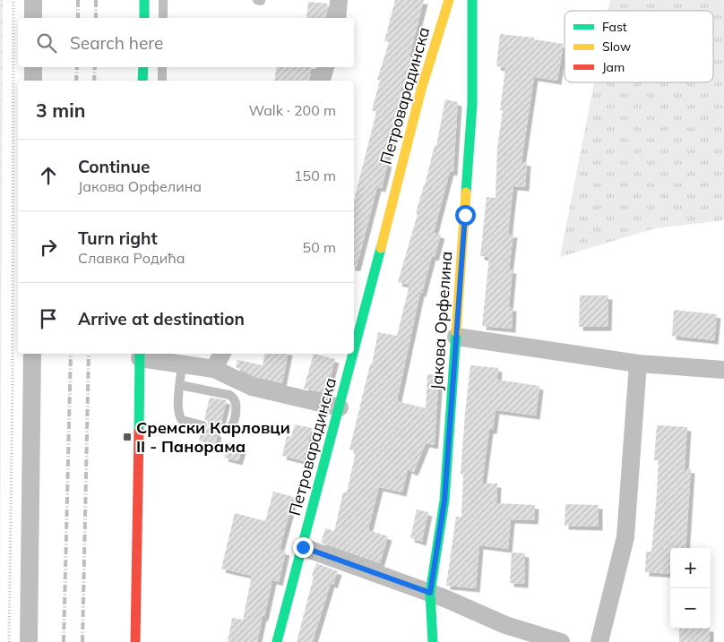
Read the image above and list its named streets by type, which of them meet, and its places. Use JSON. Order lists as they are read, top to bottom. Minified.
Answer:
{"streets":{"street":["Петроварадинска","Јакова Орфелина"]},"places":{"transit":["Сремски Карловци II - Панорама"]},"legend":["Fast","Slow","Jam"],"page":{"search":"Search here","heading":["3 min","Walk · 200 m"],"list":[["Continue","Јакова Орфелина","150 m"],["Turn right","Славка Родића","50 m"],"Arrive at destination"],"map_buttons":["+","−"]}}
